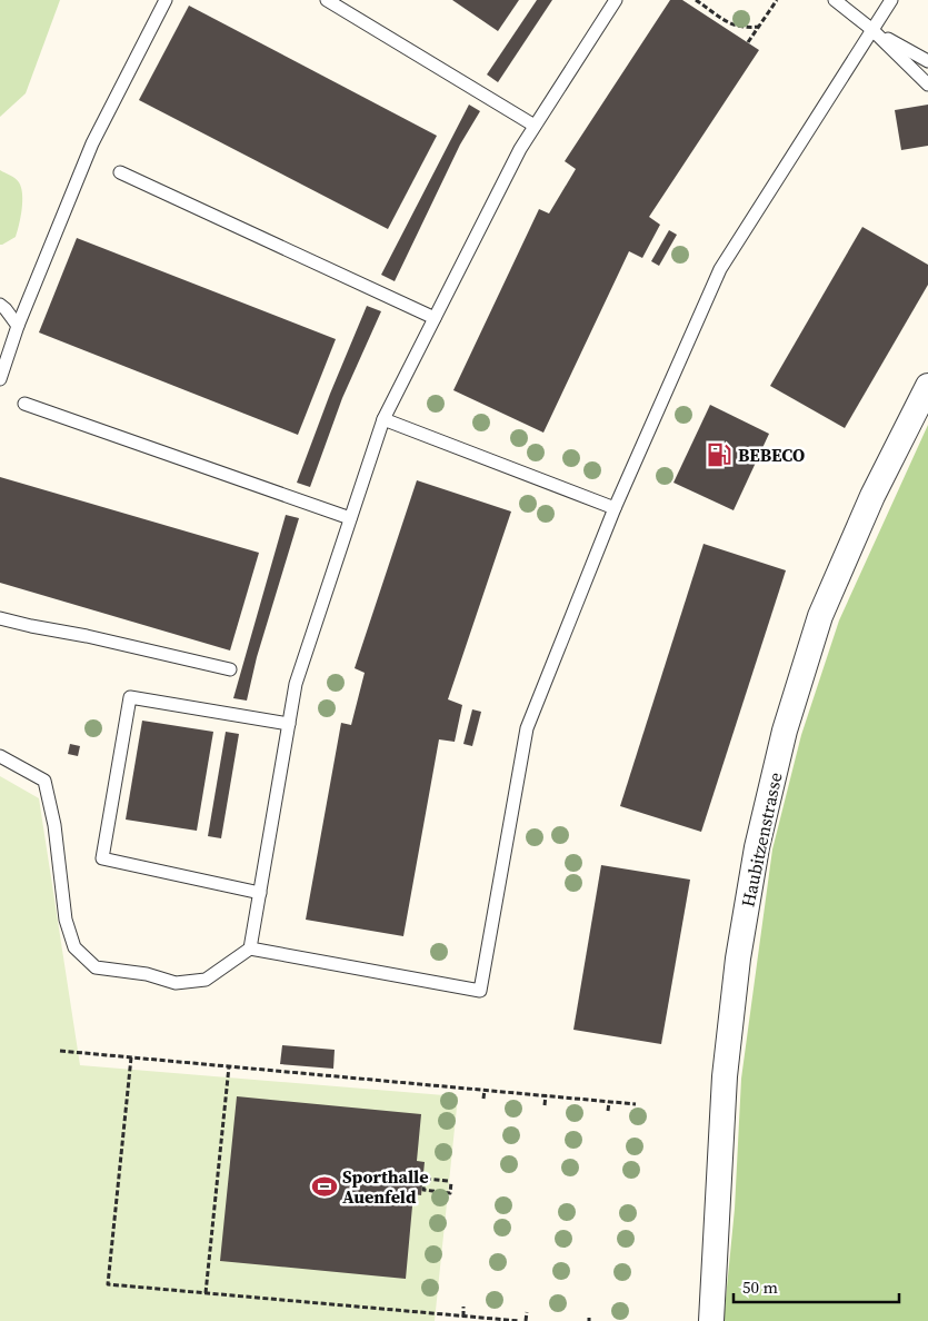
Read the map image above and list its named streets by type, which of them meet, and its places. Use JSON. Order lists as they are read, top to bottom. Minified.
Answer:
{"streets":{"street":["Haubitzenstrasse"]},"places":{"fuel station":["BEBECO"],"sports":["Sporthalle Auenfeld"]},"scale_bar":"50 m"}
